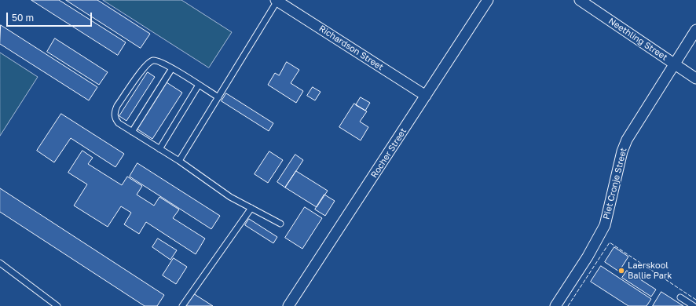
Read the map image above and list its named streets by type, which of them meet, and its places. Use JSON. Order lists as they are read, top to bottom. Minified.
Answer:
{"streets":{"street":["Neethling Street","Richardson Street","Rocher Street","Piet Cronje Street"]},"crossings":[["Neethling Street","Piet Cronje Street"],["Richardson Street","Rocher Street"]],"places":["Laerskool Ballie Park"],"scale_bar":"50 m"}
